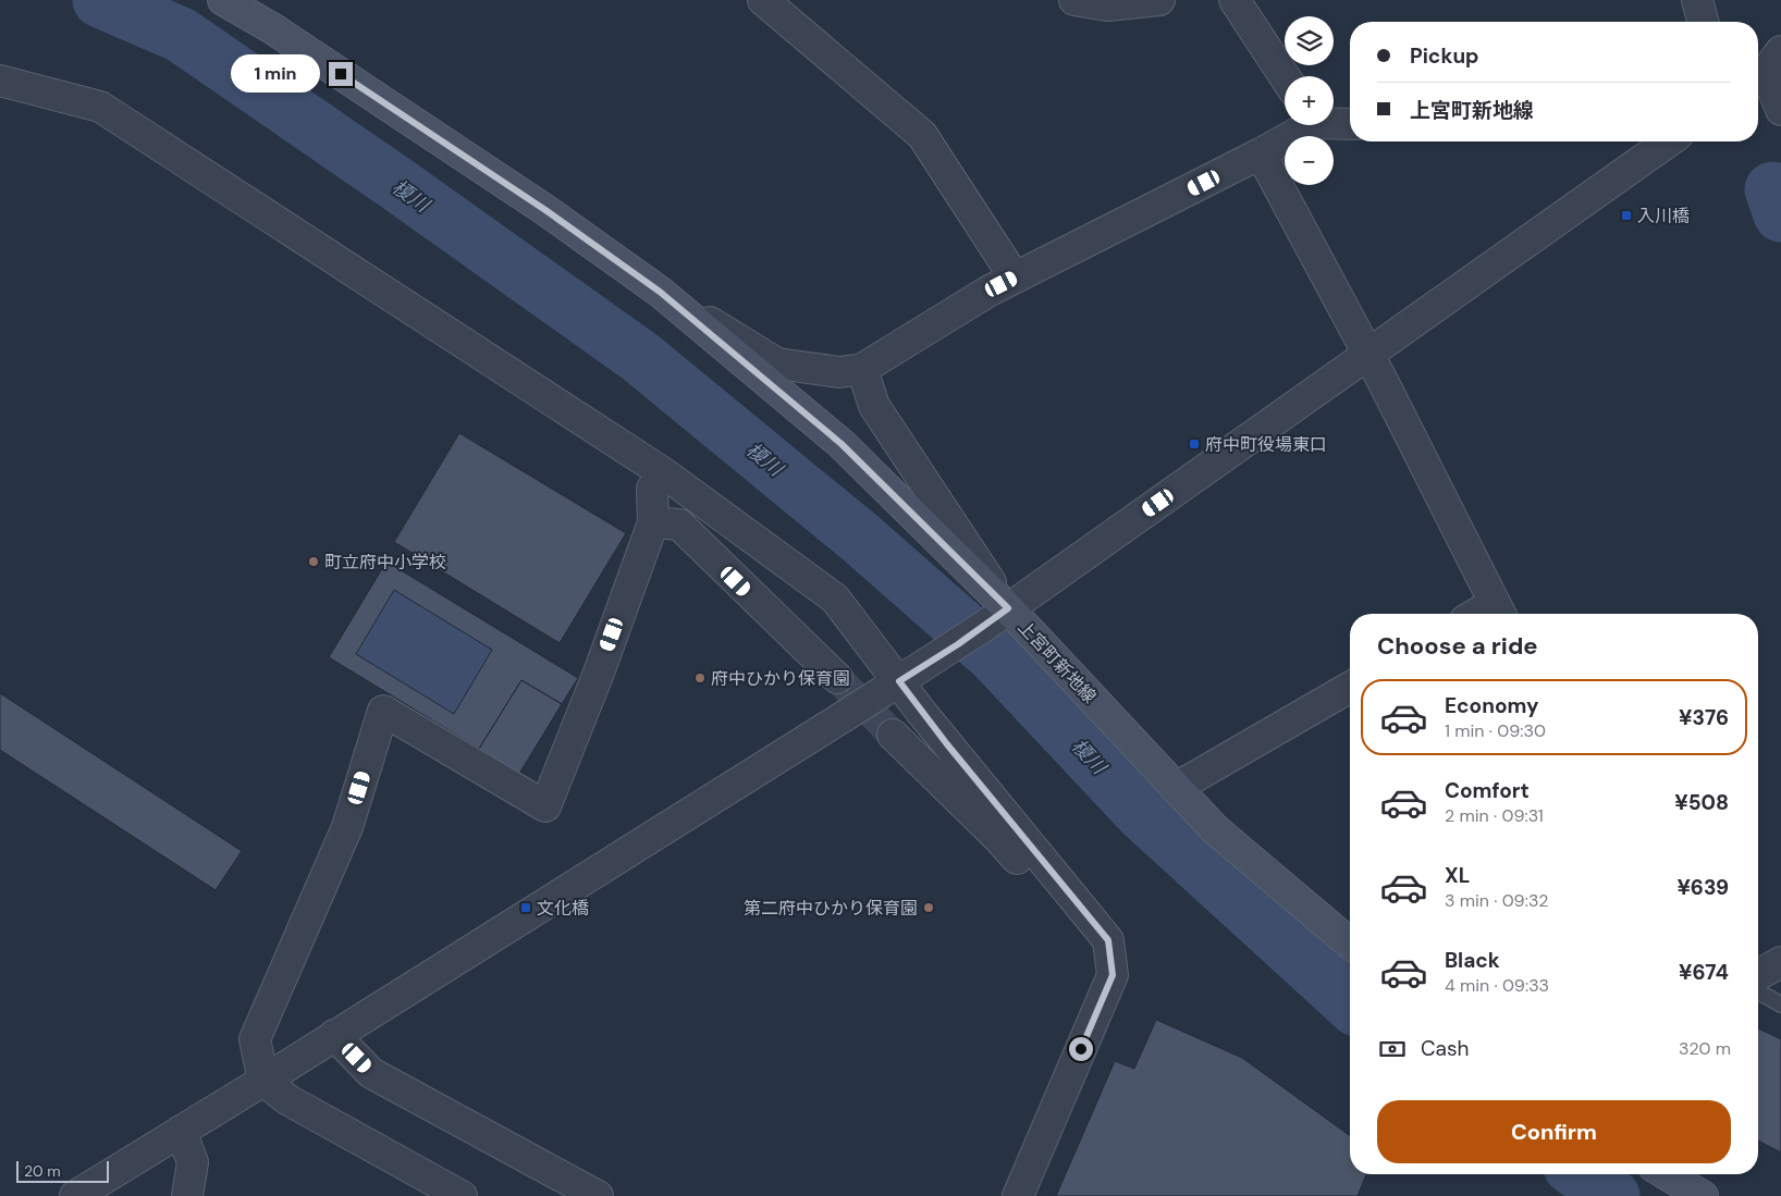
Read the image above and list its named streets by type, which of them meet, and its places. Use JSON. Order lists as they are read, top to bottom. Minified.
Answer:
{"streets":{"main road":["上宮町新地線"]},"water":["榎川"],"places":{"transit":["入川橋","府中町役場東口","文化橋"],"other":["町立府中小学校","府中ひかり保育園","第二府中ひかり保育園"]},"scale_bar":"20 m","page":{"map_buttons":["+","−"],"banner":["Pickup","上宮町新地線"],"bubble":"1 min","heading":"Choose a ride","list":[{"name":"Economy","note":"1 min · 09:30","value":"¥376"},{"name":"Comfort","note":"2 min · 09:31","value":"¥508"},{"name":"XL","note":"3 min · 09:32","value":"¥639"},{"name":"Black","note":"4 min · 09:33","value":"¥674"}],"pay":["Cash","320 m"],"buttons":"Confirm","scale":"20 m"}}
